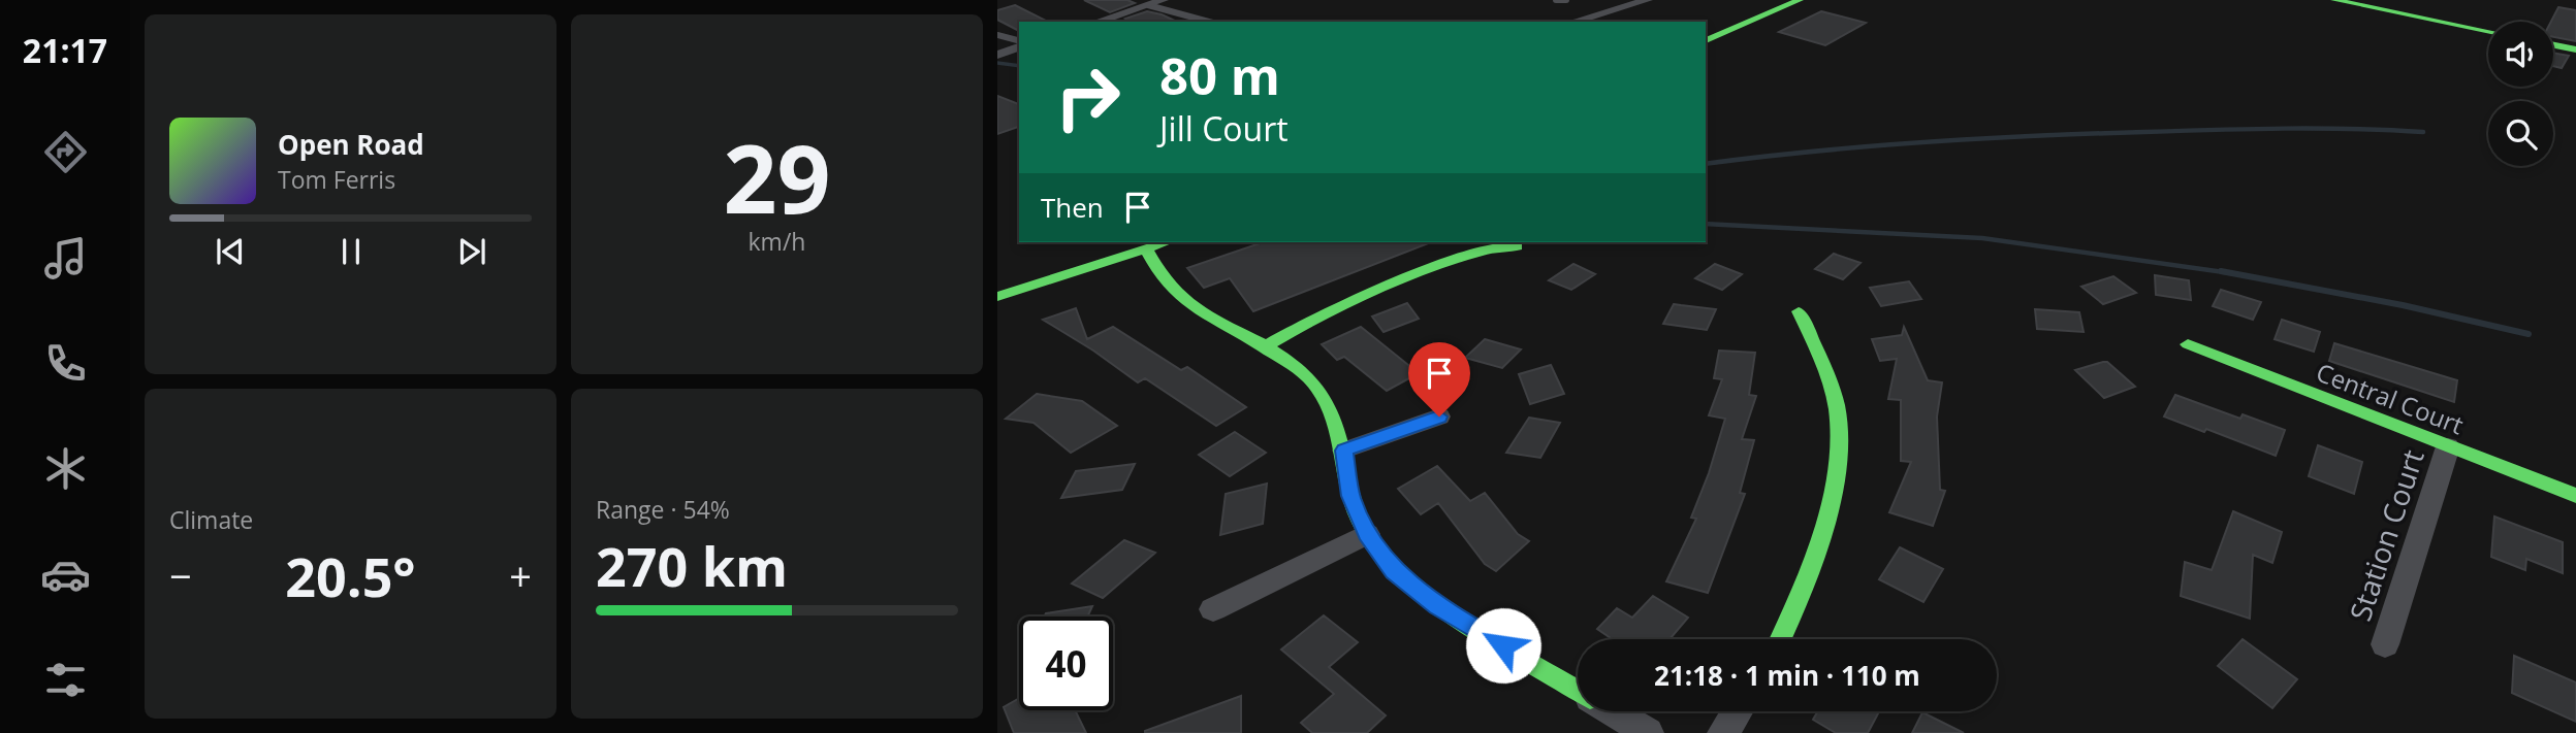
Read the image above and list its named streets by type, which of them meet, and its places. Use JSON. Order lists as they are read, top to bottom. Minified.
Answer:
{"streets":{"street":["Central Court","Station Court"]},"crossings":[["Central Court","Station Court"]],"page":{"tabs":"21:17","tile":[["29","km/h"],"Climate",["Range · 54%","270 km"]],"turn":["80 m","Jill Court"],"song":["Open Road","Tom Ferris"],"then":"Then","heat":["−","20.5°","+"],"limit":"40","trip":"21:18 · 1 min · 110 m"}}
